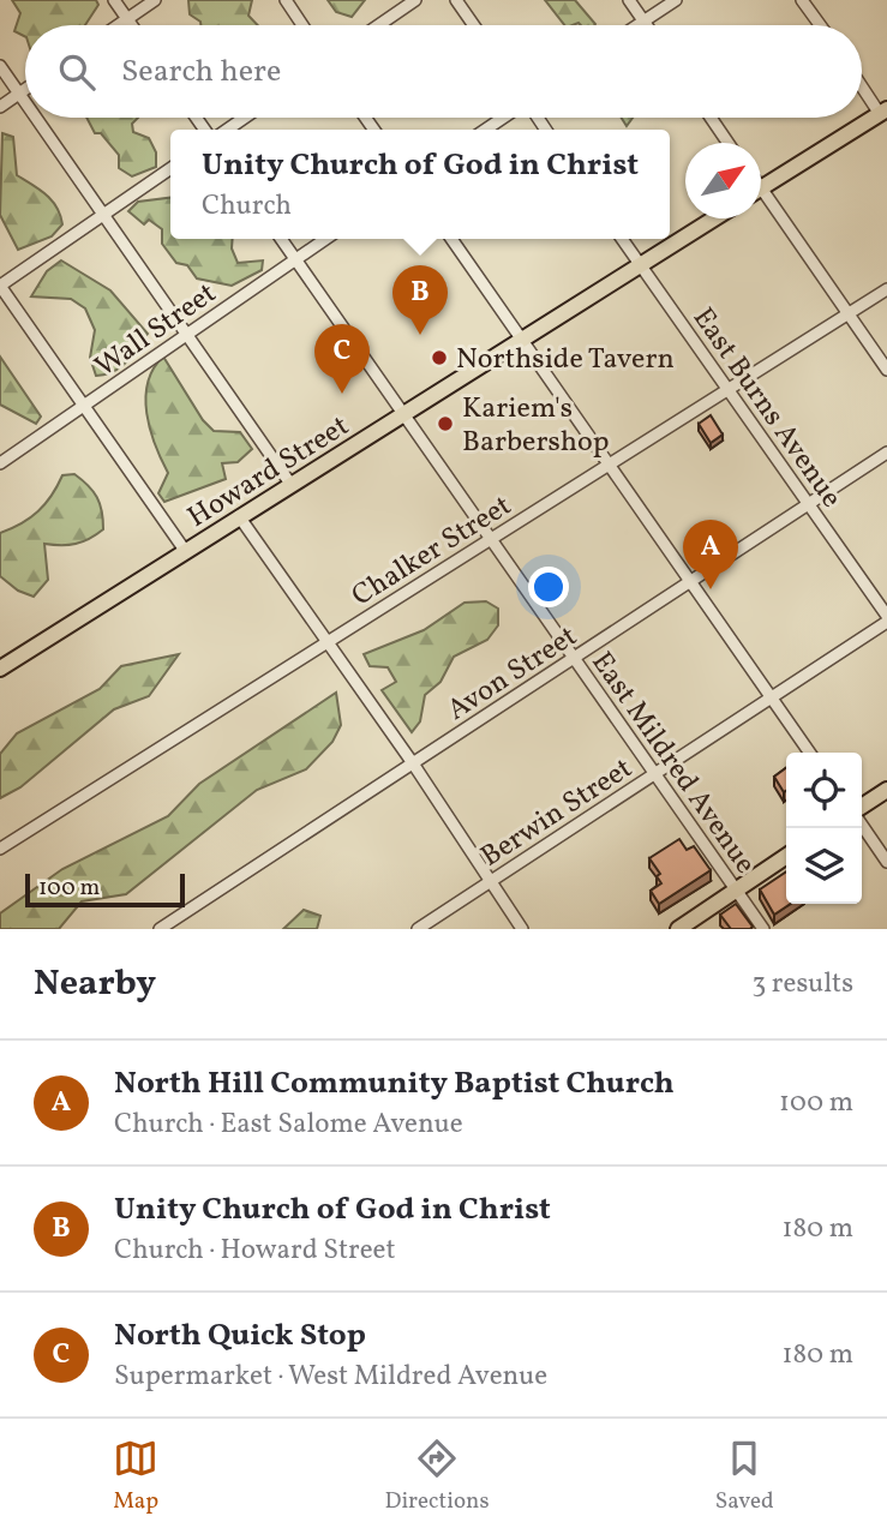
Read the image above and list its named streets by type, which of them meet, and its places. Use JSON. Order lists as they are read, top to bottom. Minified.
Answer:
{"streets":{"main road":["Howard Street"],"street":["Wall Street","East Burns Avenue","Chalker Street","Avon Street","East Mildred Avenue","Berwin Street"]},"crossings":[["Wall Street","East Mildred Avenue"],["East Burns Avenue","Howard Street"],["East Burns Avenue","Chalker Street"],["East Burns Avenue","Avon Street"],["East Burns Avenue","Berwin Street"],["Howard Street","East Mildred Avenue"],["Chalker Street","East Mildred Avenue"],["Avon Street","East Mildred Avenue"],["East Mildred Avenue","Berwin Street"]],"places":["Northside Tavern","Kariem's Barbershop"],"scale_bar":"100 m","north":"top right","page":{"search":"Search here","popup":["Unity Church of God in Christ","Church"],"pins":["B","C","A"],"scale":"100 m","heading":["Nearby","3 results"],"list":[{"mark":"A","name":"North Hill Community Baptist Church","note":"Church · East Salome Avenue","value":"100 m"},{"mark":"B","name":"Unity Church of God in Christ","note":"Church · Howard Street","value":"180 m"},{"mark":"C","name":"North Quick Stop","note":"Supermarket · West Mildred Avenue","value":"180 m"}],"nav":["Map","Directions","Saved"]}}
